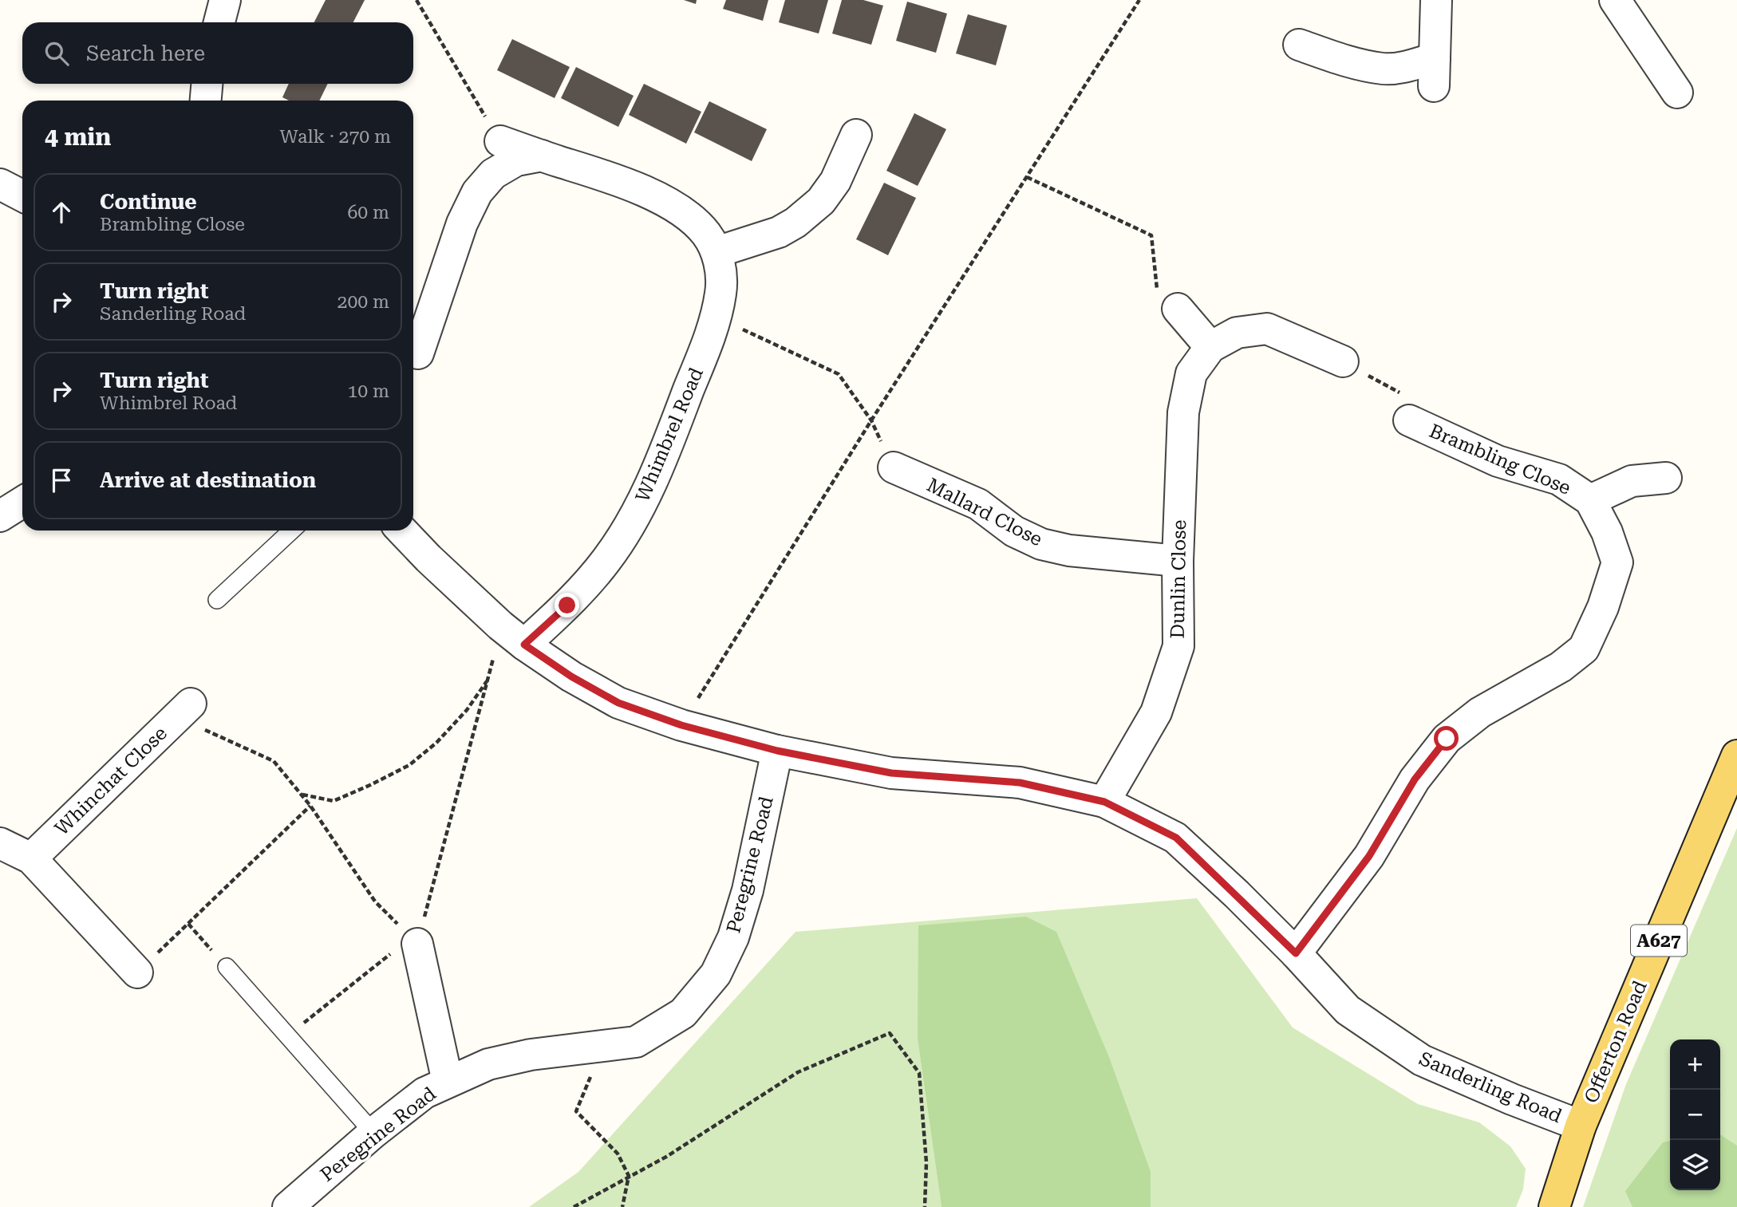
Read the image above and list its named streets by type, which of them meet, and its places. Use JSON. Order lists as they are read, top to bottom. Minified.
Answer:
{"streets":{"main road":["A627","Offerton Road"],"street":["Whimbrel Road","Brambling Close","Mallard Close","Dunlin Close","Whinchat Close","Peregrine Road","Sanderling Road"]},"crossings":[["Whimbrel Road","Sanderling Road"],["Brambling Close","Sanderling Road"],["Mallard Close","Dunlin Close"],["Dunlin Close","Sanderling Road"],["Peregrine Road","Sanderling Road"],["Offerton Road","Sanderling Road"]],"page":{"search":"Search here","heading":["4 min","Walk · 270 m"],"list":[["Continue","Brambling Close","60 m"],["Turn right","Sanderling Road","200 m"],["Turn right","Whimbrel Road","10 m"],"Arrive at destination"],"map_buttons":["+","−"]}}
